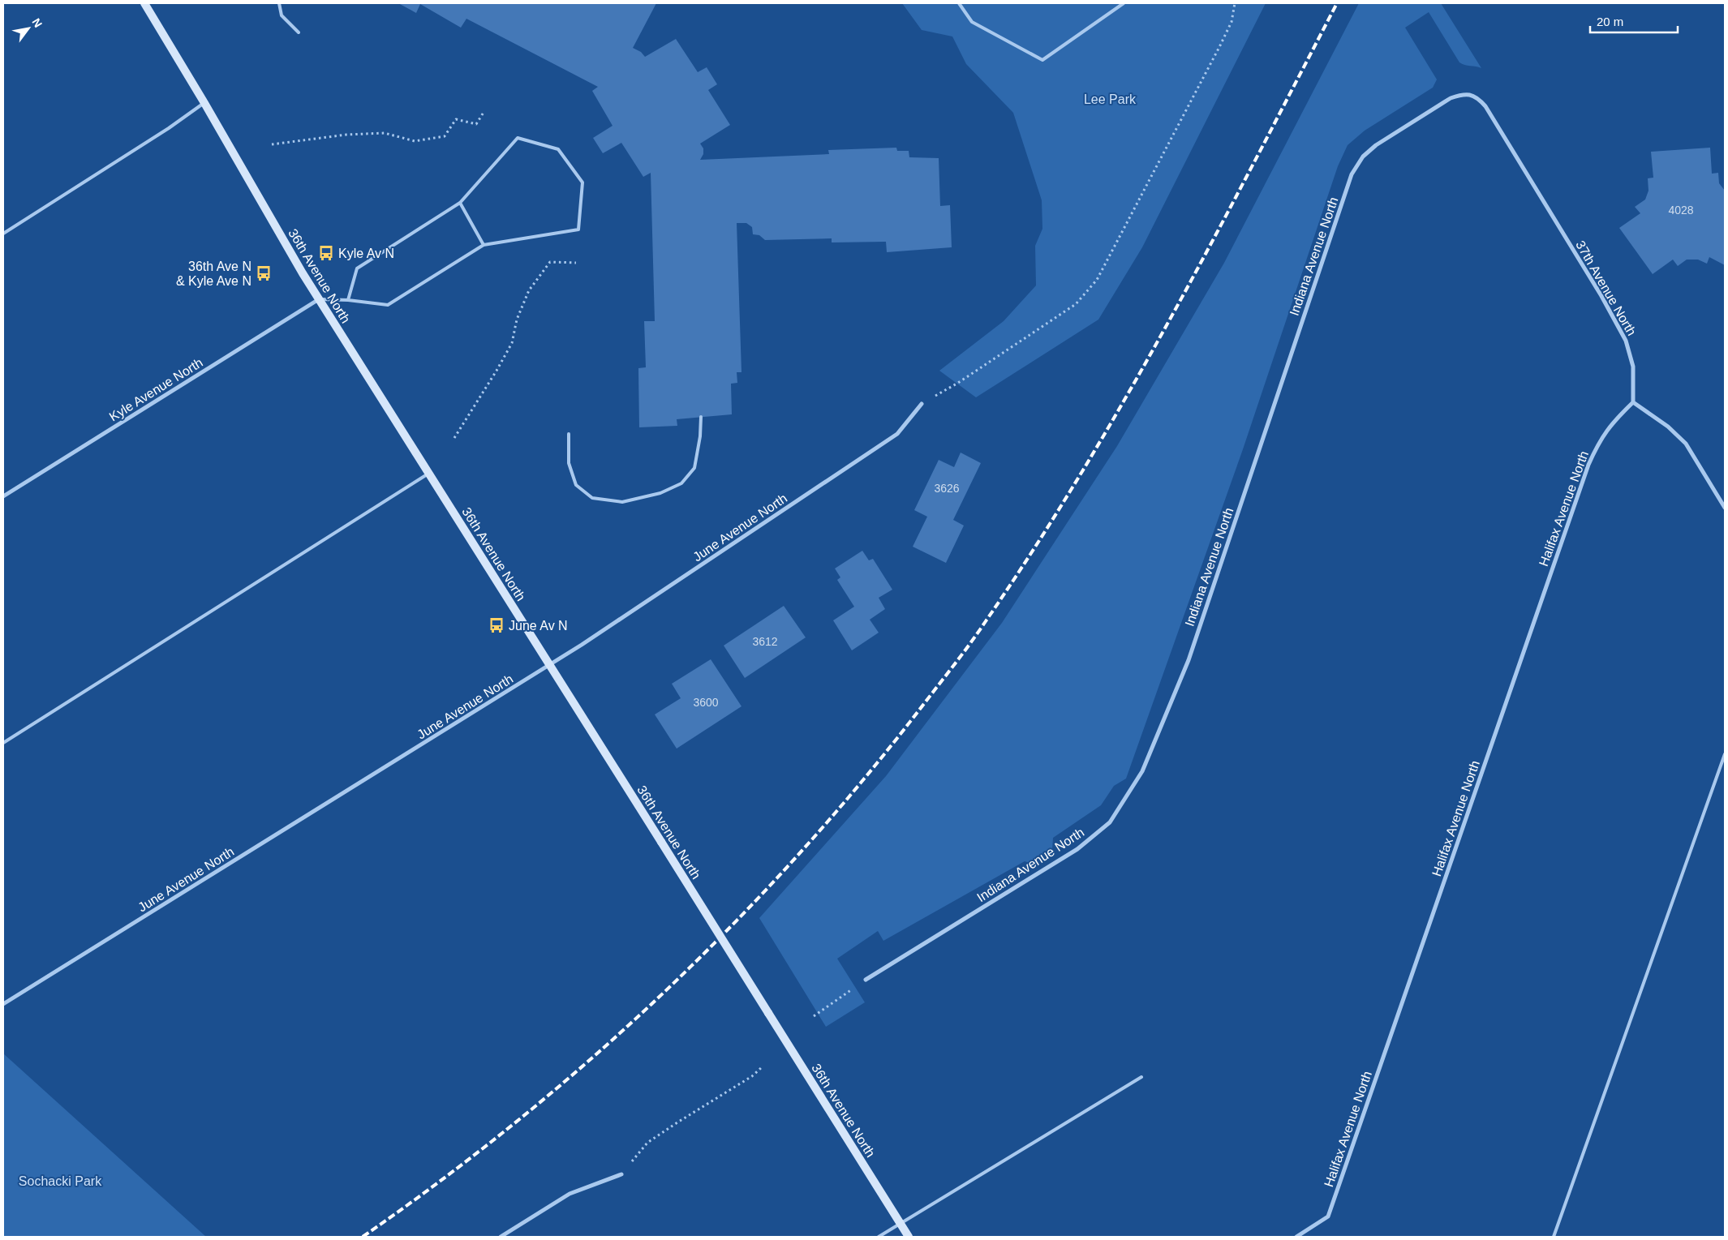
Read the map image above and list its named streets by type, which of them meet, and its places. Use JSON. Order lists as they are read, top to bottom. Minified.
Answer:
{"streets":{"street":["Indiana Avenue North","36th Avenue North","37th Avenue North","Kyle Avenue North","Halifax Avenue North","June Avenue North"]},"crossings":[["Indiana Avenue North","37th Avenue North"],["36th Avenue North","Kyle Avenue North"],["36th Avenue North","June Avenue North"],["37th Avenue North","Halifax Avenue North"]],"parks":["Lee Park","Sochacki Park"],"places":{"bus stop":["Kyle Av N","36th Ave N & Kyle Ave N","June Av N"]},"house_numbers":["4028","3626","3612","3600"],"scale_bar":"20 m","north":"top right"}
